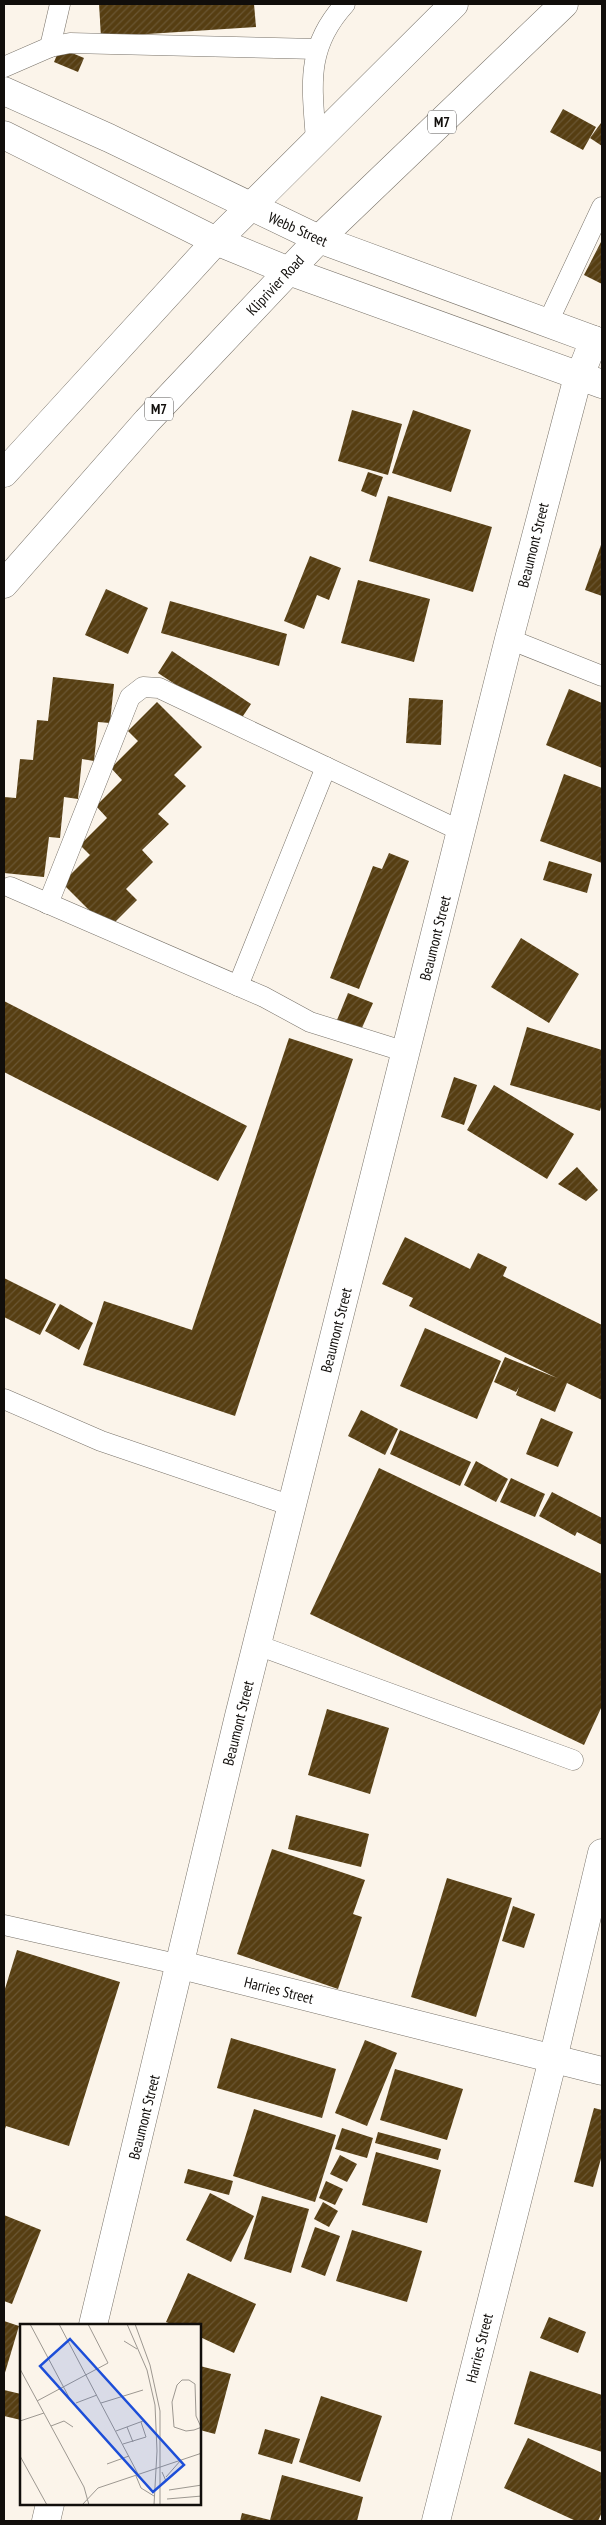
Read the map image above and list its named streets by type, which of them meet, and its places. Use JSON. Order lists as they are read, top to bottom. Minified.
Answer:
{"streets":{"street":["M7","Webb Street","Kliprivier Road","Beaumont Street","Harries Street"]},"crossings":[["Webb Street","Kliprivier Road"],["Webb Street","Beaumont Street"],["Beaumont Street","Harries Street"]]}
